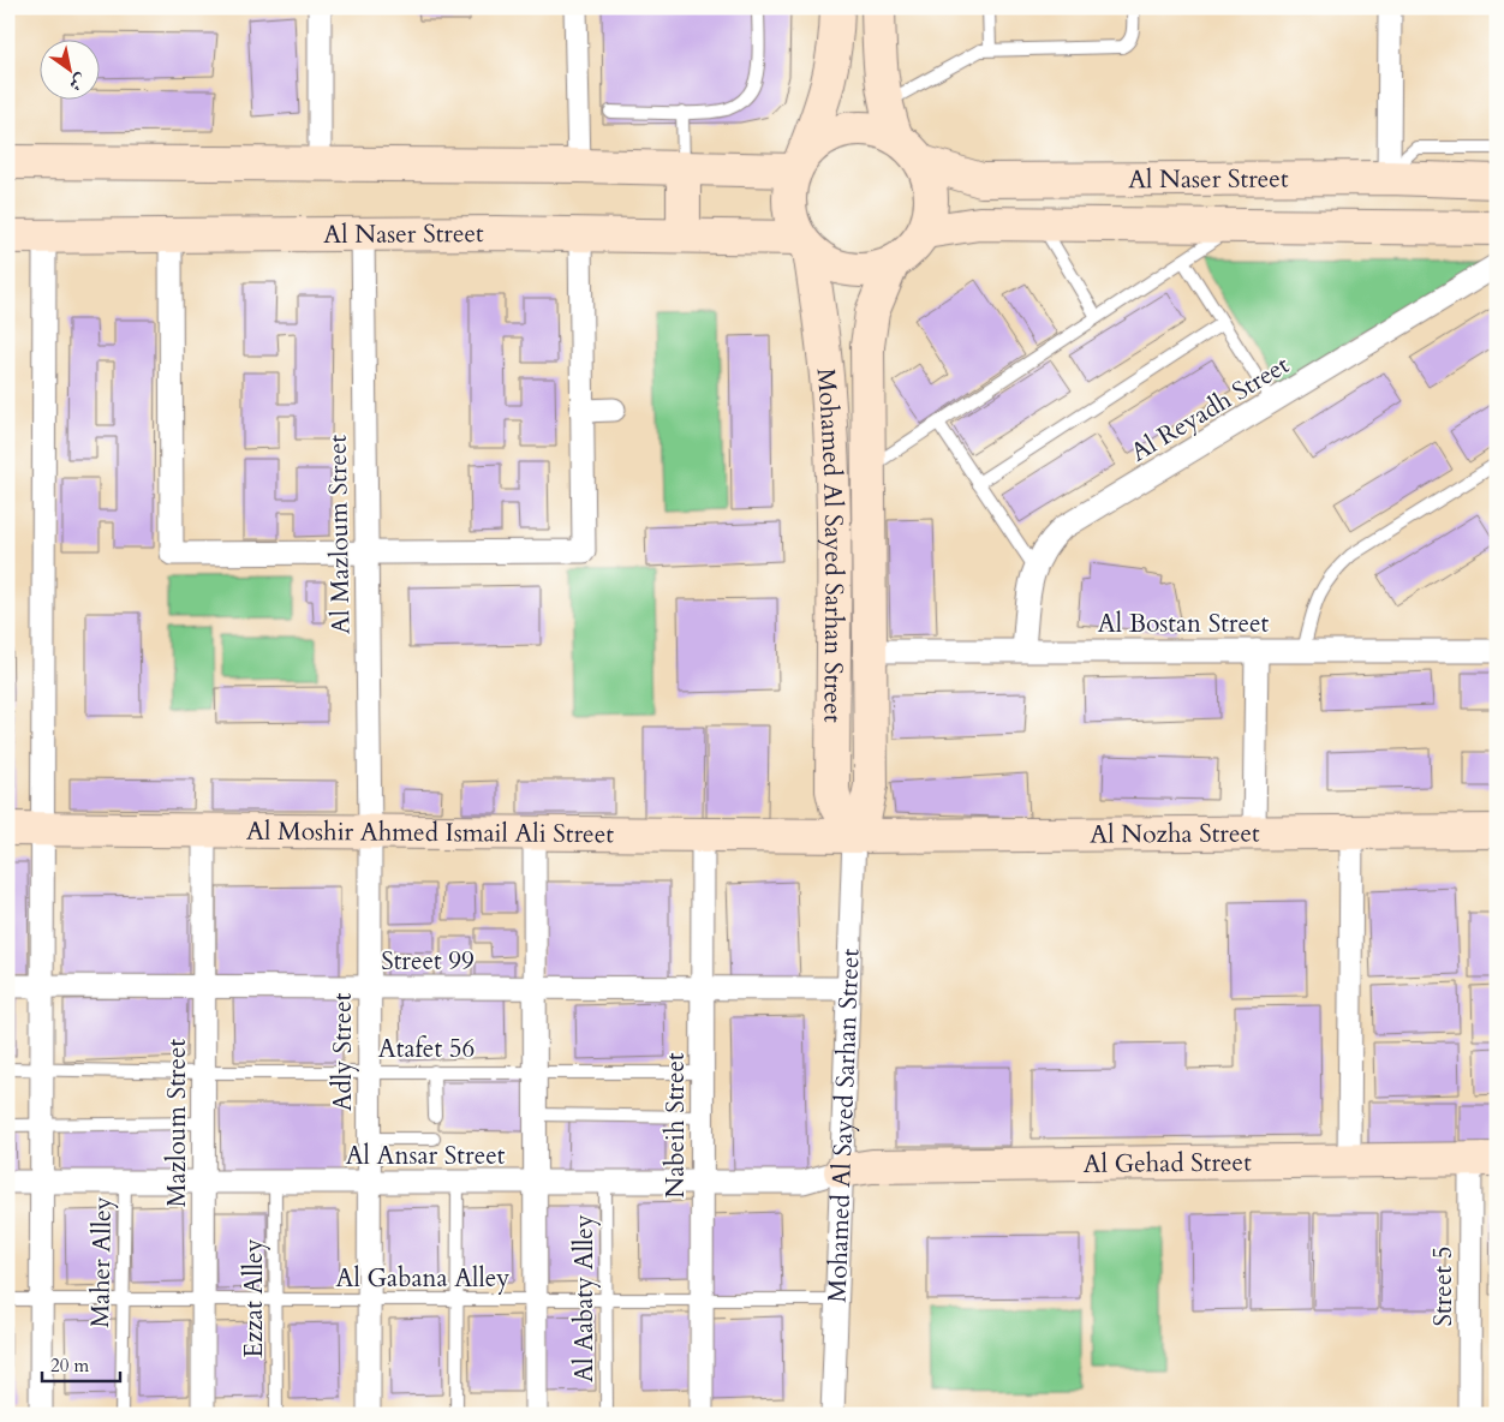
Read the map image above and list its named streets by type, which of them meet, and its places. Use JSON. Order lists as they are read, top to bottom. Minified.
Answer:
{"streets":{"street":["Al Naser Street","Al Reyadh Street","Al Mazloum Street","Mohamed Al Sayed Sarhan Street","Al Bostan Street","Al Moshir Ahmed Ismail Ali Street","Al Nozha Street","Street 99","Adly Street","Mazloum Street","Nabeih Street","Al Ansar Street","Al Gehad Street","Street 5"],"lane":["Atafet 56","Maher Alley","Al Gabana Alley","Ezzat Alley","Al Aabaty Alley"]},"crossings":[["Al Naser Street","Al Mazloum Street"],["Al Naser Street","Mohamed Al Sayed Sarhan Street"],["Al Reyadh Street","Al Bostan Street"],["Al Mazloum Street","Al Moshir Ahmed Ismail Ali Street"],["Al Mazloum Street","Adly Street"],["Mohamed Al Sayed Sarhan Street","Al Bostan Street"],["Mohamed Al Sayed Sarhan Street","Al Moshir Ahmed Ismail Ali Street"],["Mohamed Al Sayed Sarhan Street","Al Nozha Street"],["Mohamed Al Sayed Sarhan Street","Street 99"],["Mohamed Al Sayed Sarhan Street","Al Ansar Street"],["Mohamed Al Sayed Sarhan Street","Al Gehad Street"],["Mohamed Al Sayed Sarhan Street","Al Gabana Alley"],["Al Moshir Ahmed Ismail Ali Street","Al Nozha Street"],["Al Moshir Ahmed Ismail Ali Street","Adly Street"],["Al Moshir Ahmed Ismail Ali Street","Mazloum Street"],["Al Moshir Ahmed Ismail Ali Street","Nabeih Street"],["Street 99","Adly Street"],["Street 99","Mazloum Street"],["Street 99","Nabeih Street"],["Atafet 56","Adly Street"],["Atafet 56","Mazloum Street"],["Atafet 56","Nabeih Street"],["Adly Street","Al Ansar Street"],["Adly Street","Al Gabana Alley"],["Mazloum Street","Al Ansar Street"],["Mazloum Street","Al Gabana Alley"],["Nabeih Street","Al Ansar Street"],["Nabeih Street","Al Gabana Alley"],["Al Ansar Street","Al Gehad Street"],["Al Ansar Street","Maher Alley"],["Al Ansar Street","Ezzat Alley"],["Al Ansar Street","Al Aabaty Alley"],["Al Gehad Street","Street 5"],["Maher Alley","Al Gabana Alley"],["Al Gabana Alley","Ezzat Alley"],["Al Gabana Alley","Al Aabaty Alley"]],"scale_bar":"20 m","north":"bottom right"}
